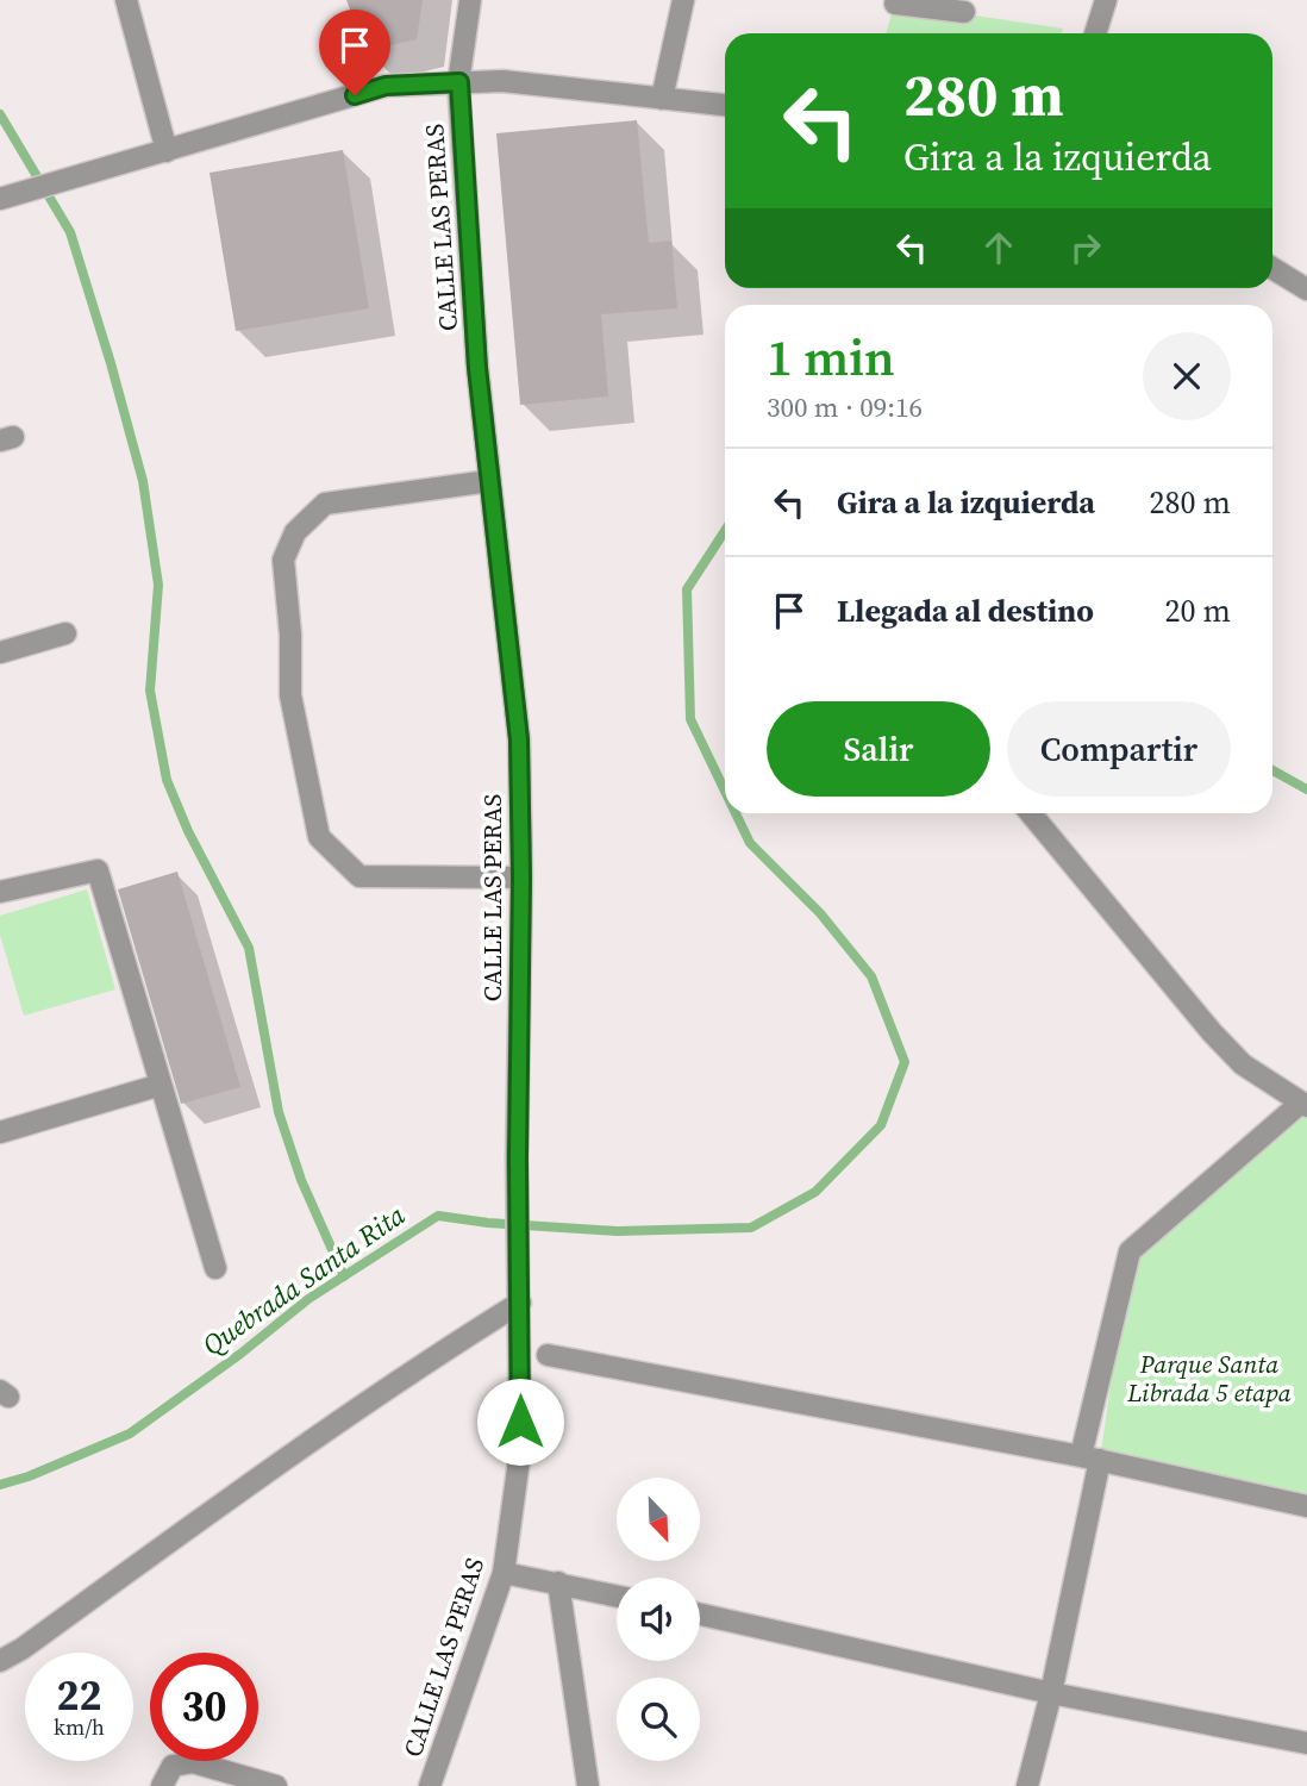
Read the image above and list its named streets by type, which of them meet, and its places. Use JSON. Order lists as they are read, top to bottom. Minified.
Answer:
{"streets":{"street":["CALLE LAS PERAS"]},"water":["Quebrada Santa Rita"],"parks":["Parque Santa Librada 5 etapa"],"north":"bottom right","page":{"turn":["280 m","Gira a la izquierda"],"heading":["1 min","300 m · 09:16"],"list":[{"name":"Gira a la izquierda","value":"280 m"},{"name":"Llegada al destino","value":"20 m"}],"buttons":["Salir","Compartir"],"speed":"22 km/h","limit":"30"}}
